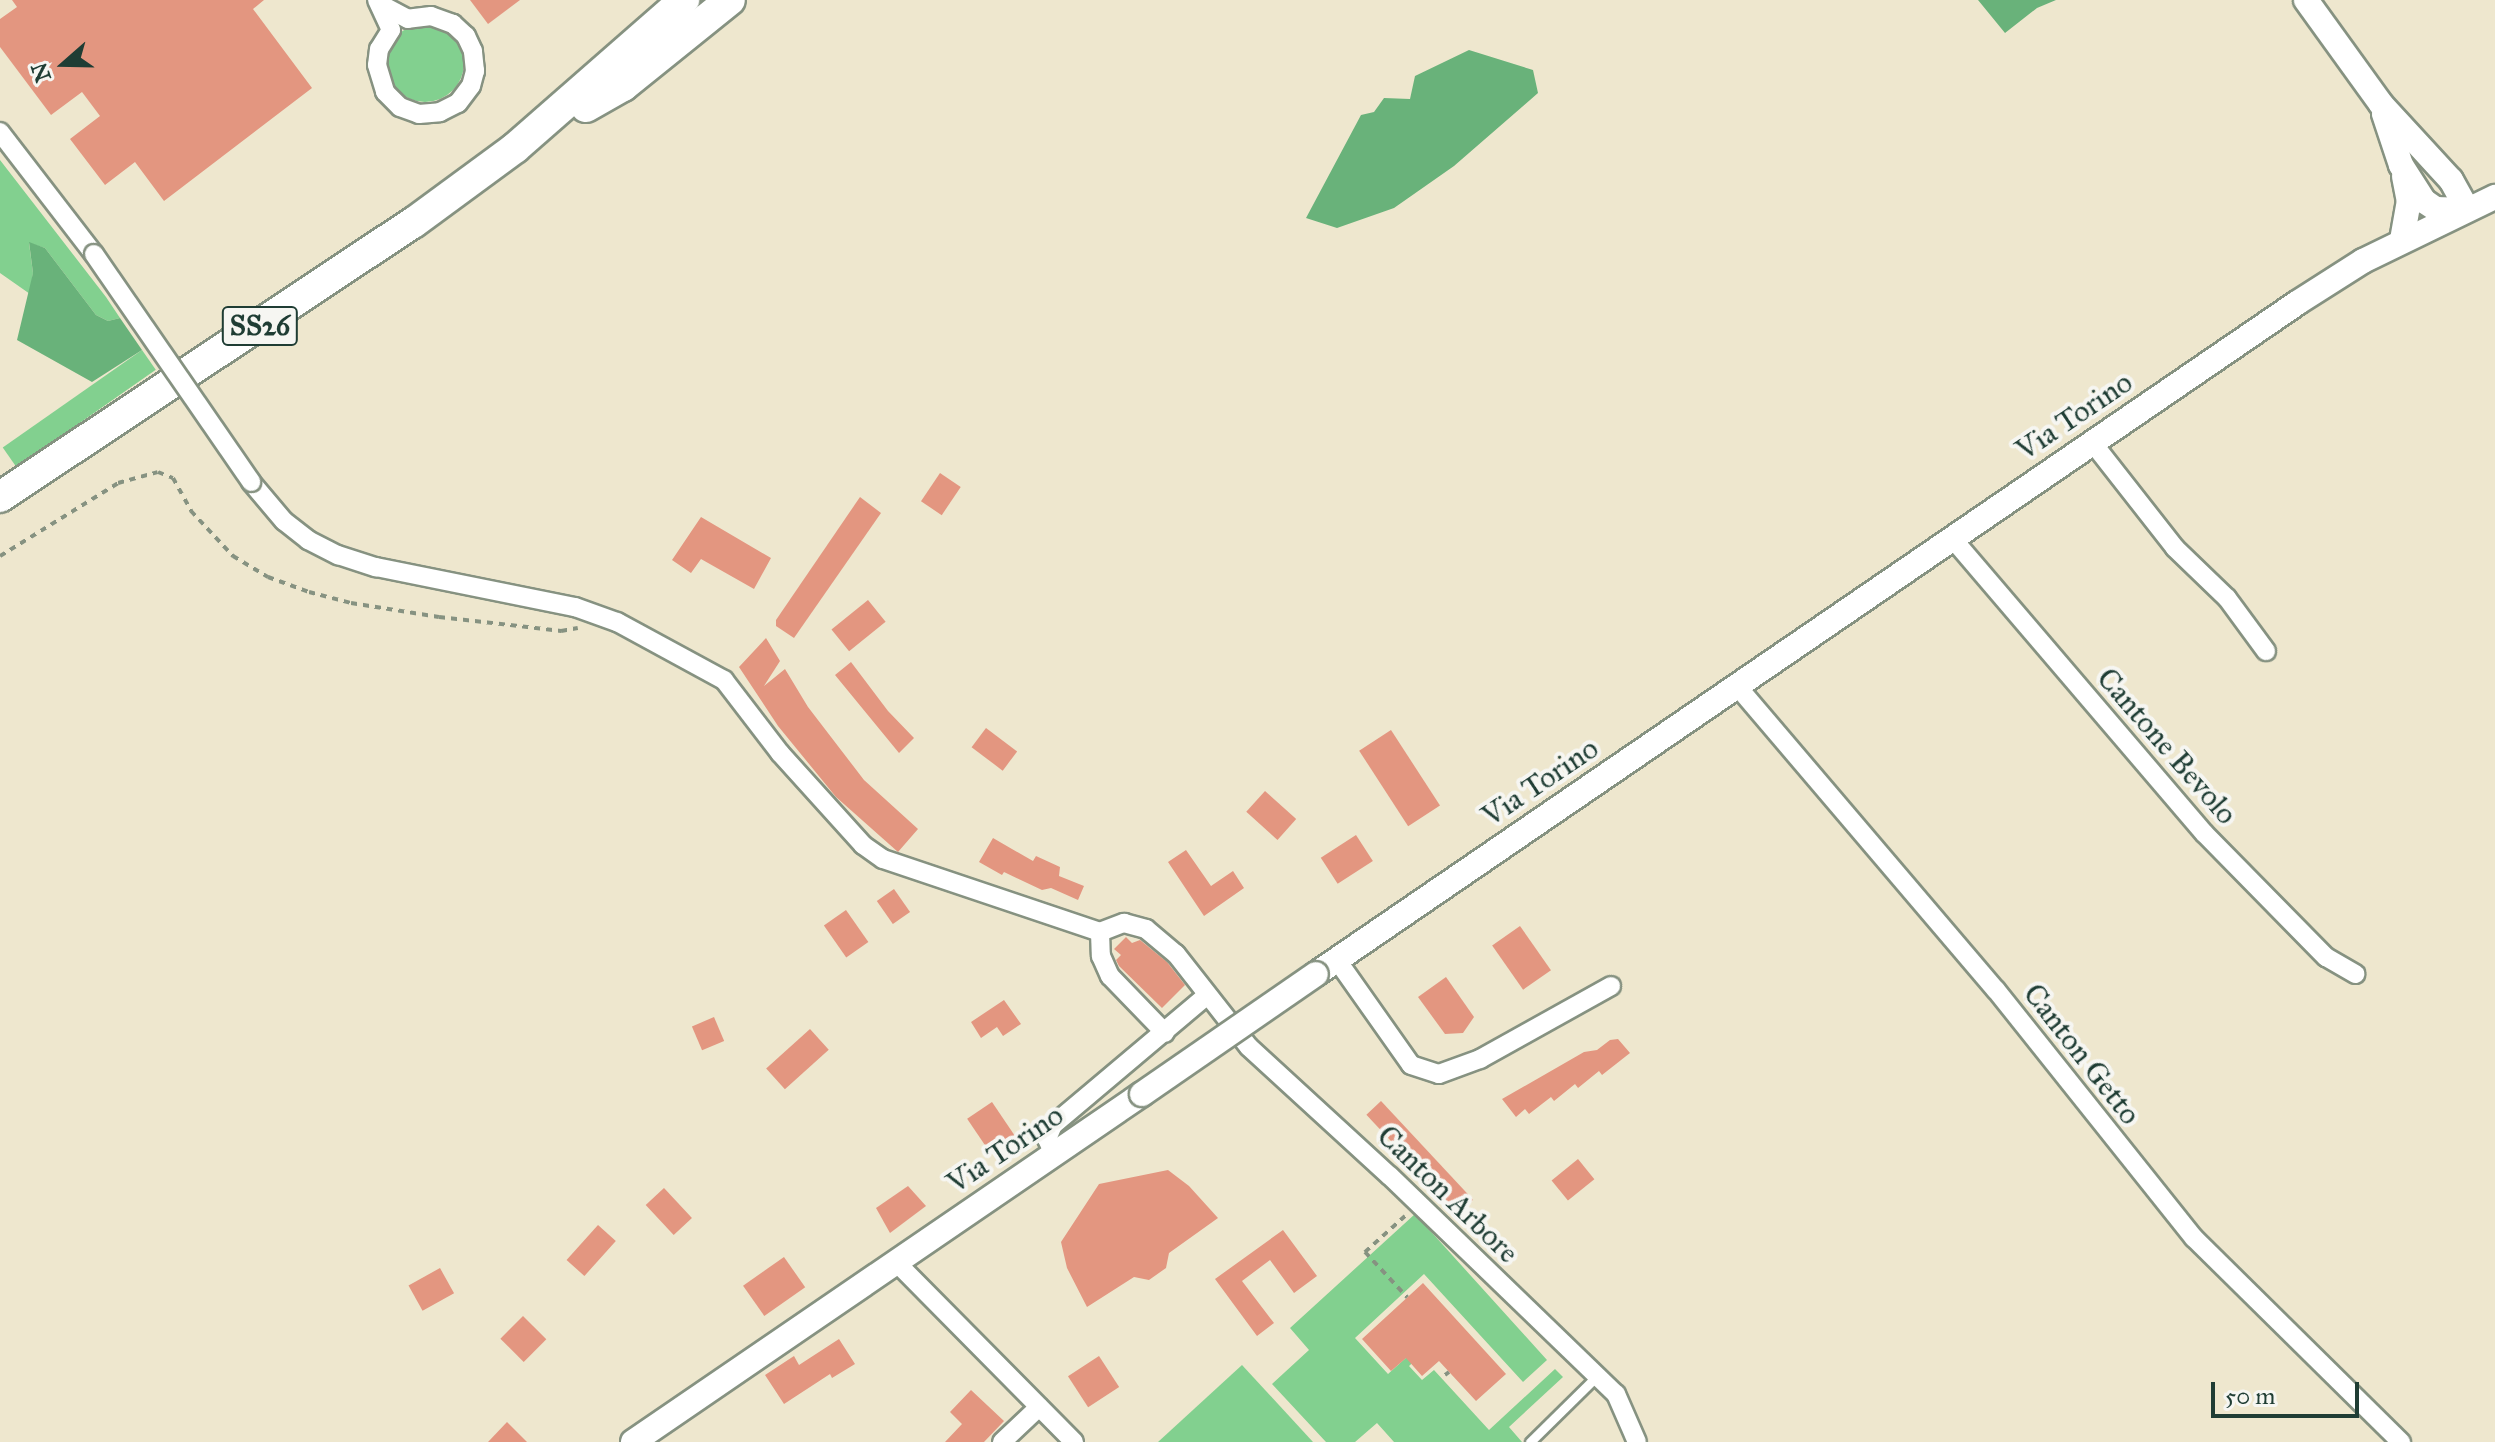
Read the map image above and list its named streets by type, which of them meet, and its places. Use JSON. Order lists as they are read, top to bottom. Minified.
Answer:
{"streets":{"main road":["SS26"],"street":["Via Torino","Cantone Bevolo","Canton Getto","Canton Arbore"]},"crossings":[["Via Torino","Cantone Bevolo"],["Via Torino","Canton Getto"]],"scale_bar":"50 m","north":"left"}
